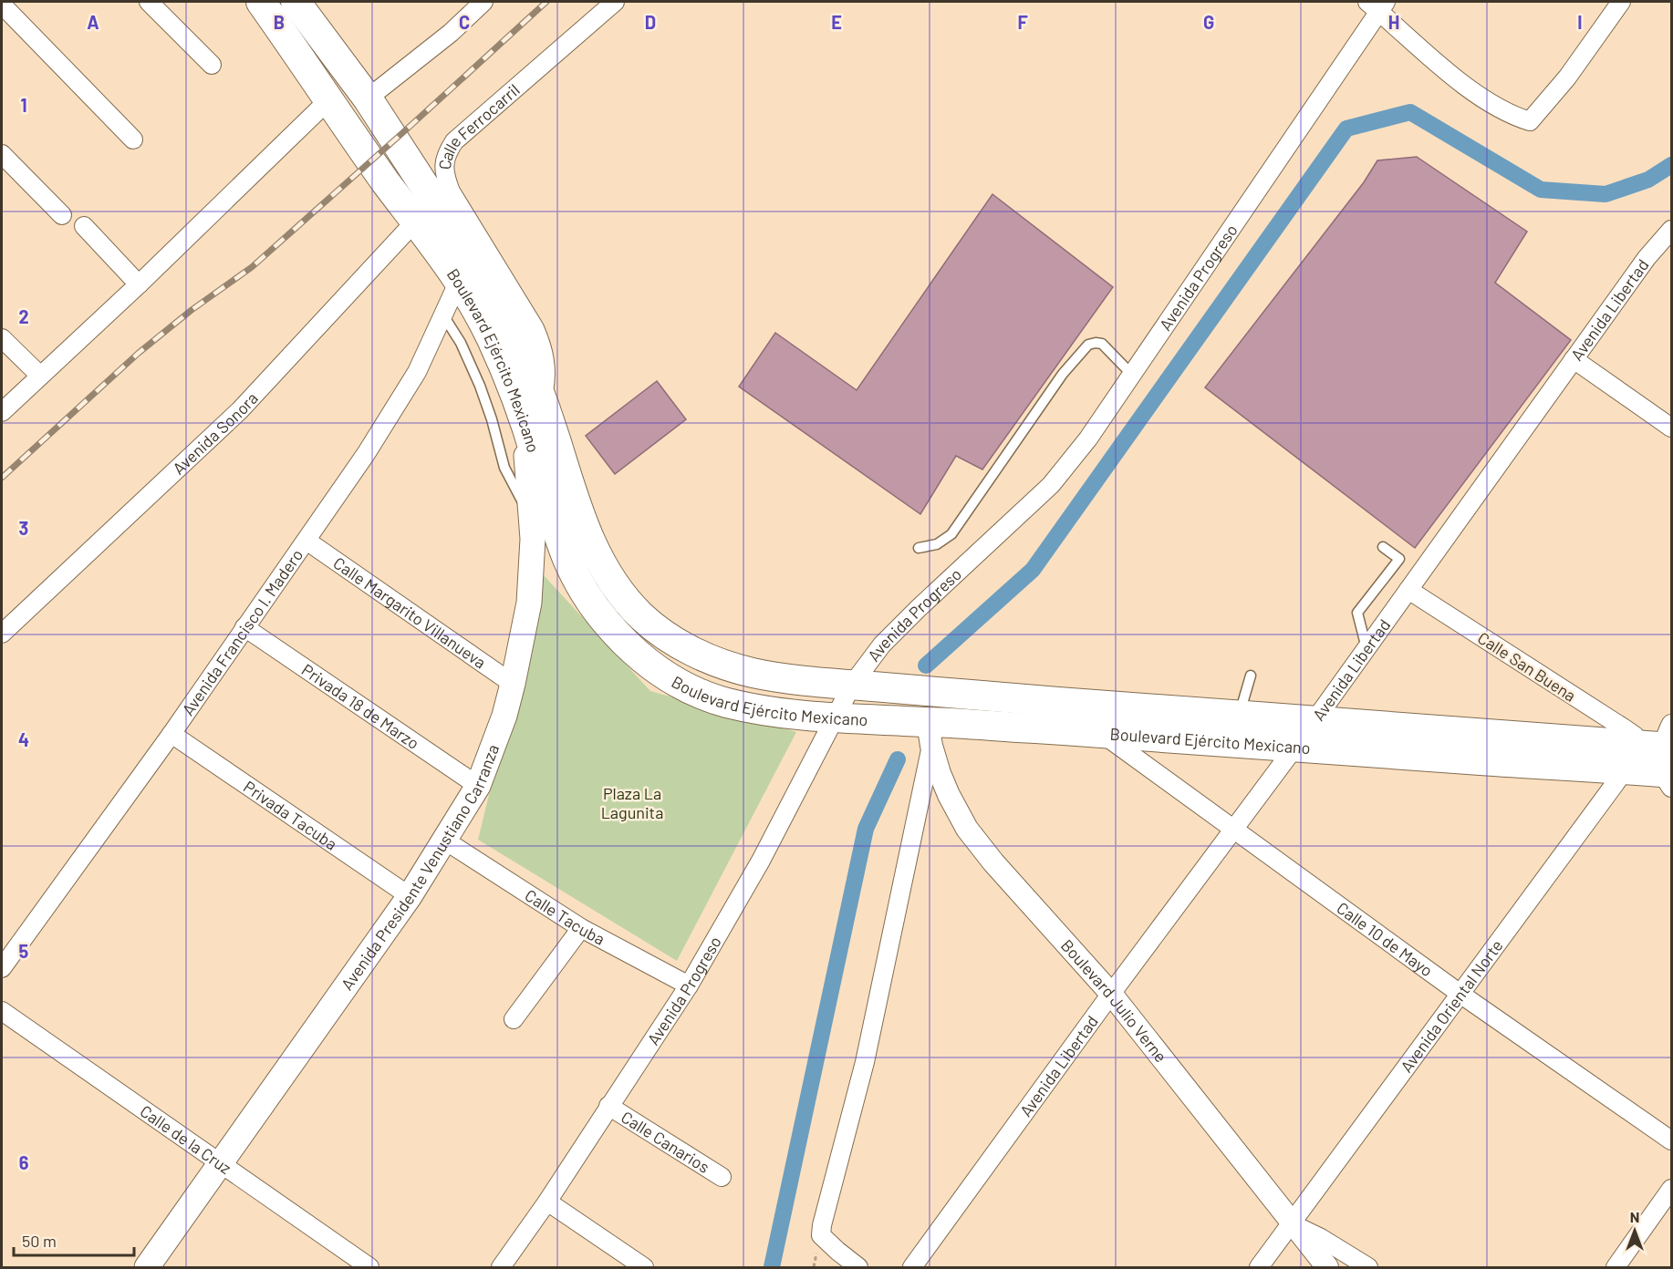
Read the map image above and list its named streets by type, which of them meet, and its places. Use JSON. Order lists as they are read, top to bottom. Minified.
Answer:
{"streets":{"main road":["Boulevard Ejército Mexicano","Avenida Presidente Venustiano Carranza"],"street":["Calle Ferrocarril","Avenida Progreso","Avenida Libertad","Avenida Sonora","Calle Margarito Villanueva","Avenida Francisco I. Madero","Calle San Buena","Privada 18 de Marzo","Privada Tacuba","Calle Tacuba","Calle 10 de Mayo","Boulevard Julio Verne","Avenida Oriental Norte","Calle de la Cruz","Calle Canarios"]},"crossings":[["Calle Ferrocarril","Boulevard Ejército Mexicano"],["Calle Ferrocarril","Avenida Presidente Venustiano Carranza"],["Avenida Progreso","Boulevard Ejército Mexicano"],["Avenida Progreso","Calle Tacuba"],["Avenida Progreso","Calle Canarios"],["Avenida Libertad","Boulevard Ejército Mexicano"],["Avenida Libertad","Calle San Buena"],["Avenida Libertad","Calle 10 de Mayo"],["Avenida Libertad","Boulevard Julio Verne"],["Boulevard Ejército Mexicano","Avenida Sonora"],["Boulevard Ejército Mexicano","Avenida Francisco I. Madero"],["Boulevard Ejército Mexicano","Calle San Buena"],["Boulevard Ejército Mexicano","Avenida Presidente Venustiano Carranza"],["Boulevard Ejército Mexicano","Calle 10 de Mayo"],["Boulevard Ejército Mexicano","Boulevard Julio Verne"],["Boulevard Ejército Mexicano","Avenida Oriental Norte"],["Calle Margarito Villanueva","Avenida Francisco I. Madero"],["Calle Margarito Villanueva","Avenida Presidente Venustiano Carranza"],["Avenida Francisco I. Madero","Privada 18 de Marzo"],["Avenida Francisco I. Madero","Privada Tacuba"],["Privada 18 de Marzo","Avenida Presidente Venustiano Carranza"],["Privada Tacuba","Avenida Presidente Venustiano Carranza"],["Avenida Presidente Venustiano Carranza","Calle Tacuba"],["Avenida Presidente Venustiano Carranza","Calle de la Cruz"],["Calle 10 de Mayo","Avenida Oriental Norte"],["Boulevard Julio Verne","Avenida Oriental Norte"]],"parks":["Plaza La Lagunita"],"scale_bar":"50 m","north":"top","grid":{"columns":["A","B","C","D","E","F","G","H","I"],"rows":["1","2","3","4","5","6"]}}
